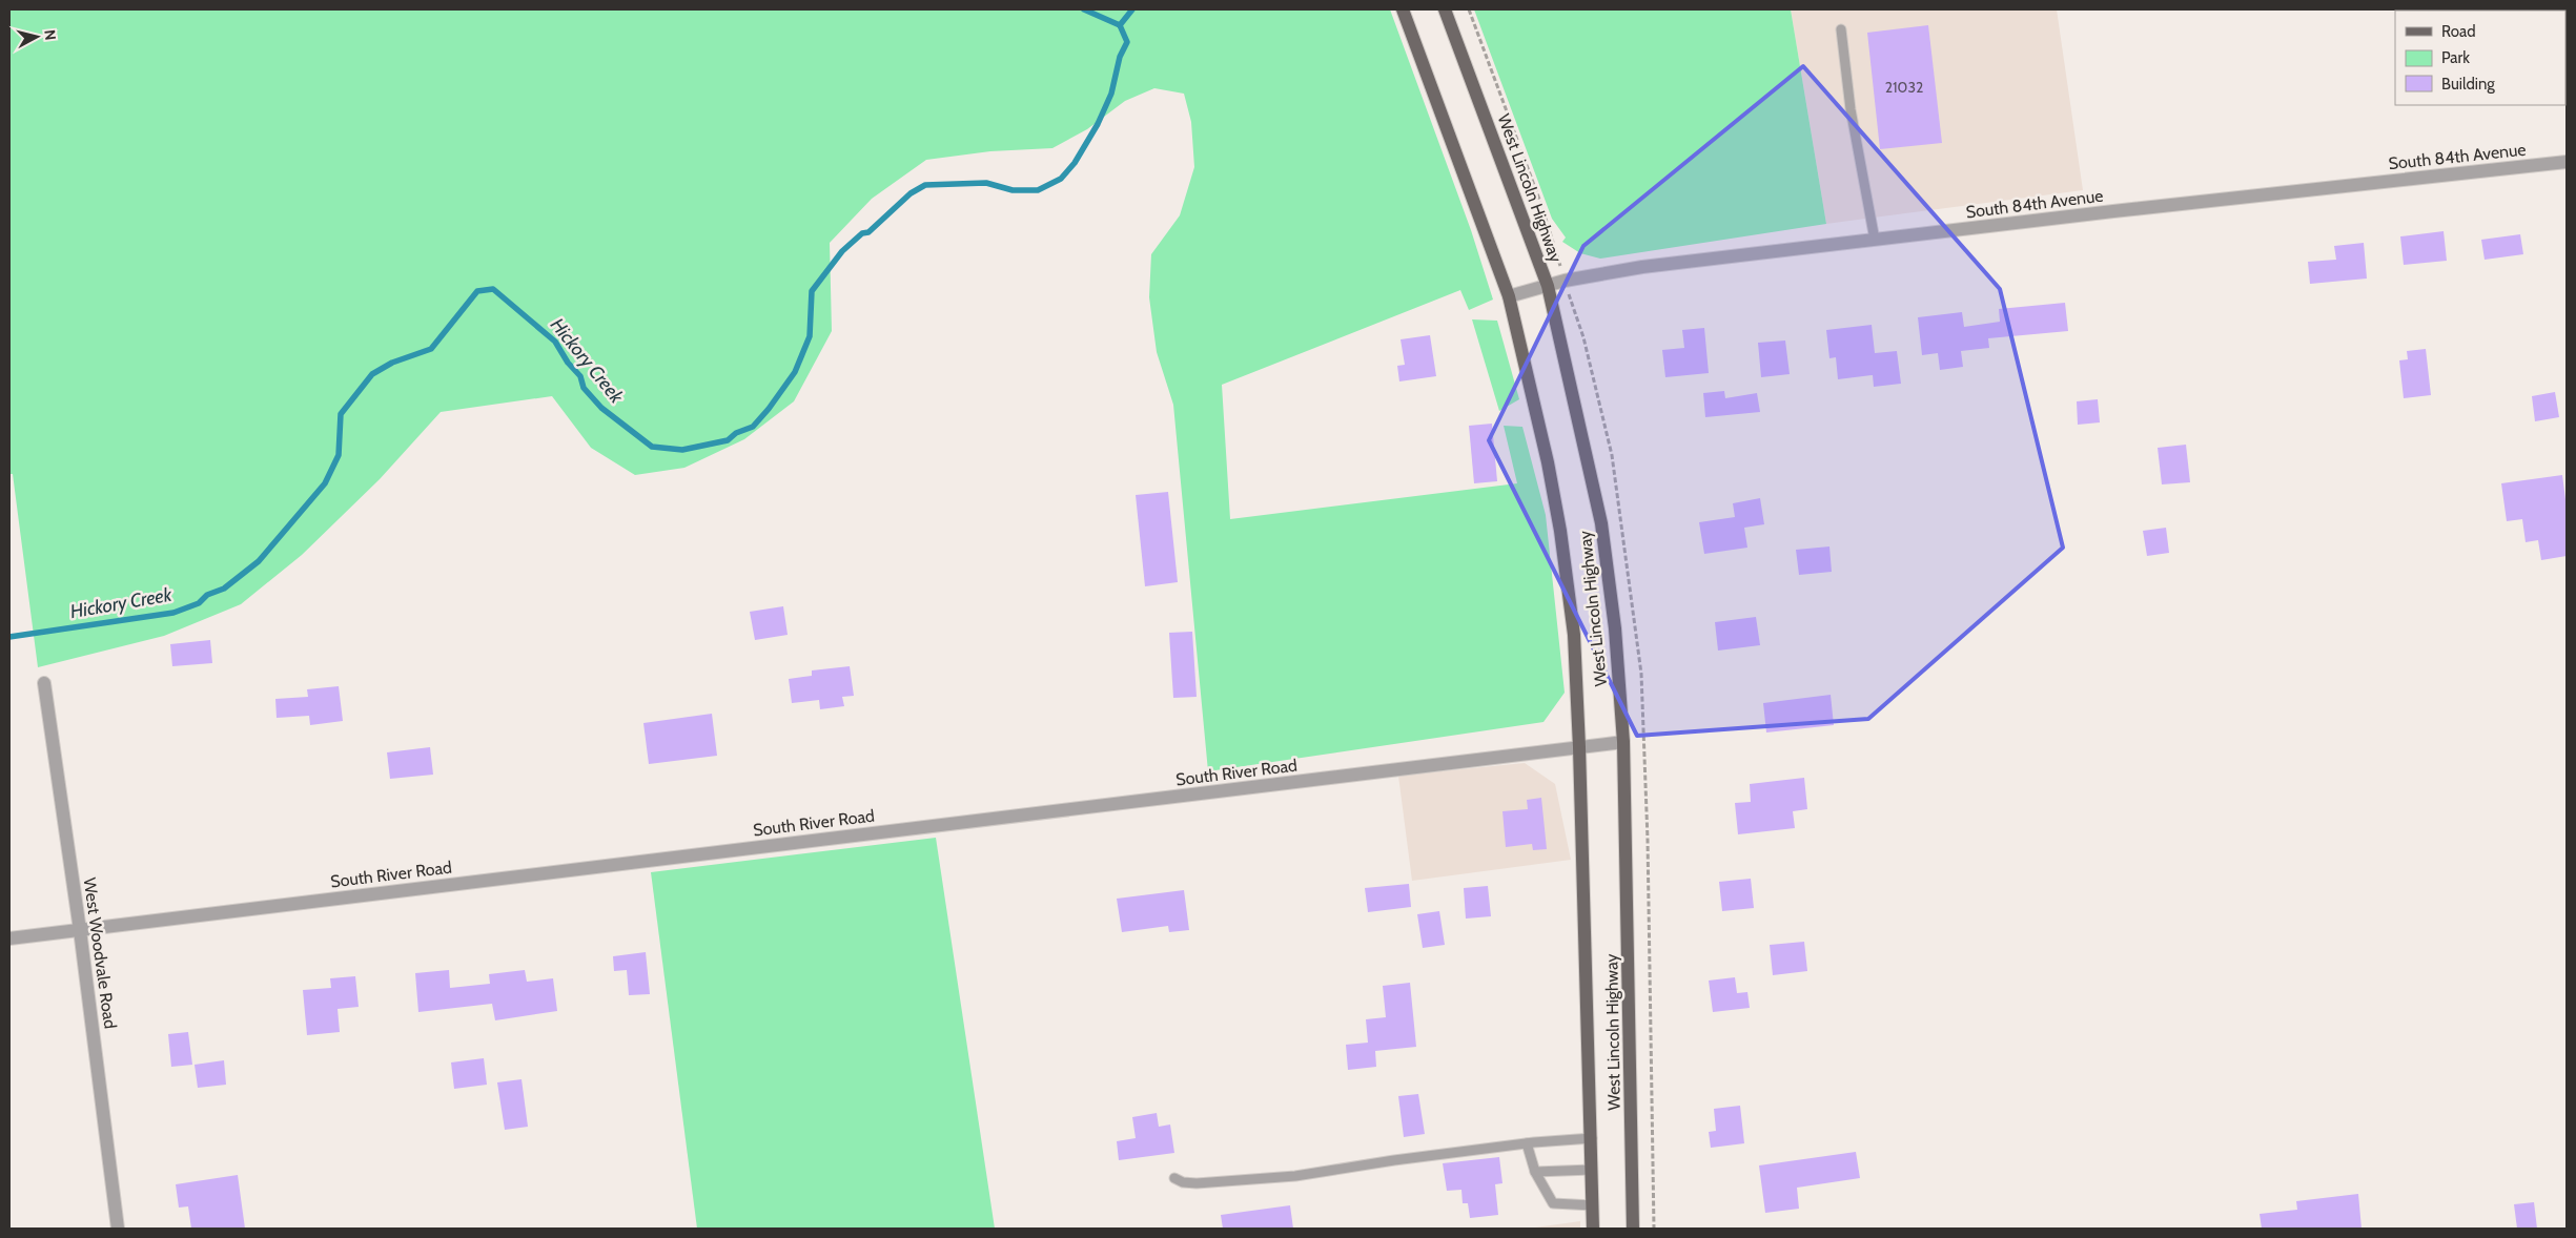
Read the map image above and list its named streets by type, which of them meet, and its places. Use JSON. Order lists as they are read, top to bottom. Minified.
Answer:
{"streets":{"main road":["West Lincoln Highway"],"street":["South 84th Avenue","South River Road","West Woodvale Road"]},"crossings":[["South 84th Avenue","West Lincoln Highway"],["West Lincoln Highway","South River Road"],["South River Road","West Woodvale Road"]],"water":["Hickory Creek"],"house_numbers":["21032"],"legend":["Road","Park","Building"],"north":"right"}
